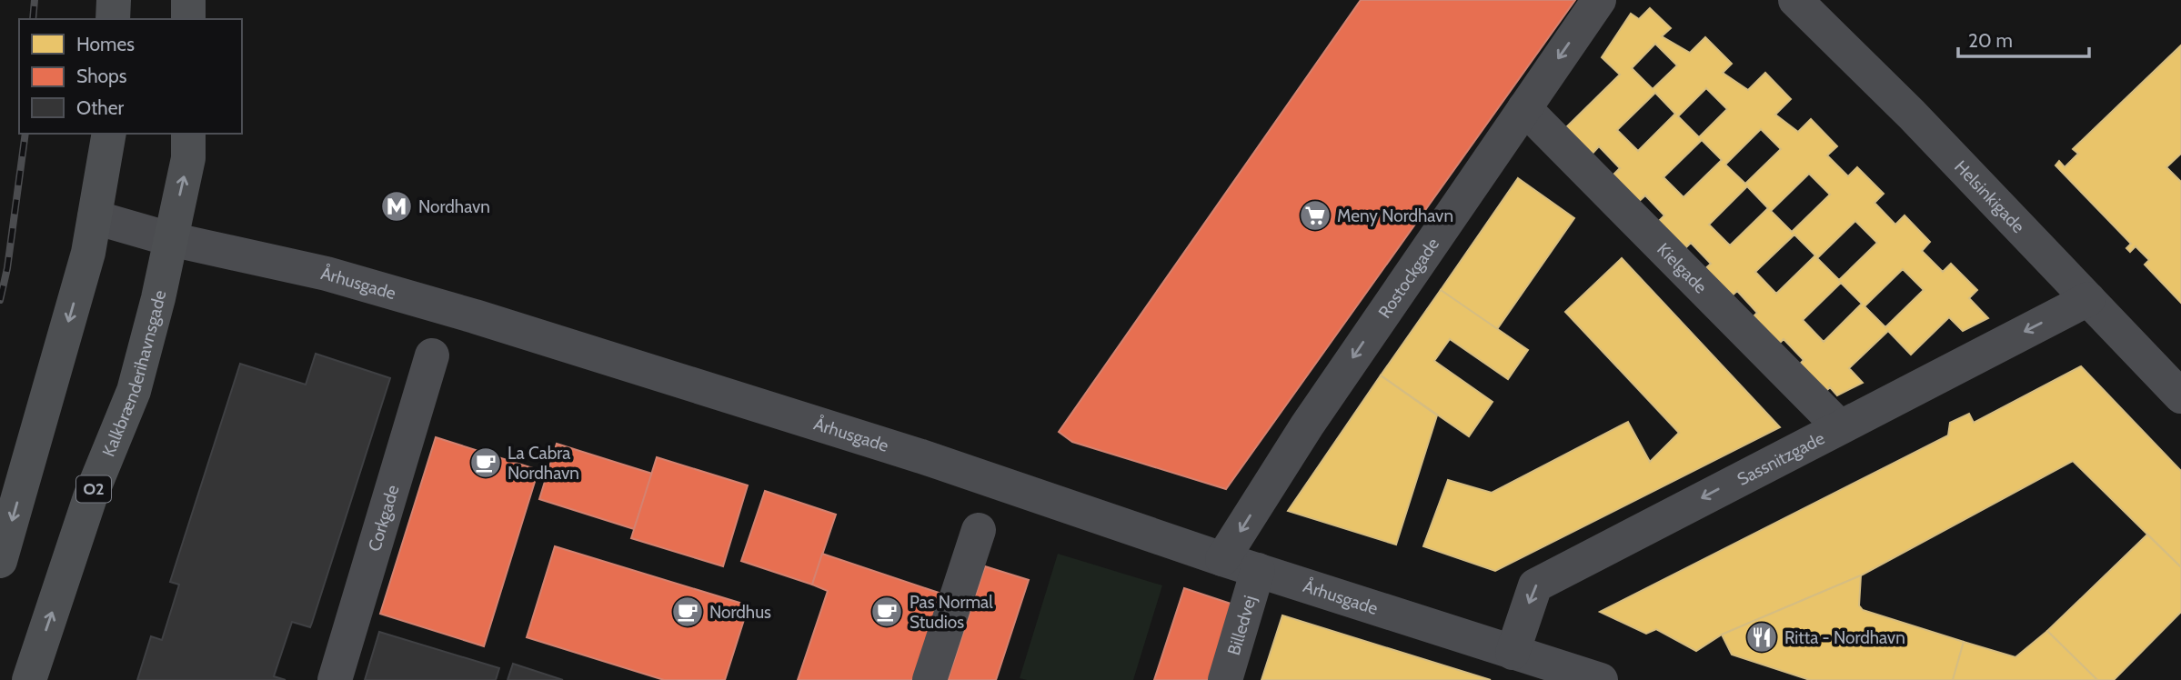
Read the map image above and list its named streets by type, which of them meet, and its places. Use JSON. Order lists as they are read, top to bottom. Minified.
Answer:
{"streets":{"main road":["Kalkbrænderihavnsgade","O2"],"street":["Helsinkigade","Kielgade","Rostockgade","Århusgade","Sassnitzgade","Corkgade","Billedvej"]},"crossings":[["Helsinkigade","Sassnitzgade"],["Kielgade","Rostockgade"],["Kielgade","Sassnitzgade"],["Rostockgade","Århusgade"],["Århusgade","Kalkbrænderihavnsgade"],["Århusgade","Sassnitzgade"],["Århusgade","Billedvej"]],"one_way":["Rostockgade","Sassnitzgade"],"places":{"metro station":["Nordhavn"],"supermarket":["Meny Nordhavn"],"cafe":["La Cabra Nordhavn","Nordhus","Pas Normal Studios"],"restaurant":["Ritta - Nordhavn"]},"legend":["Homes","Shops","Other"],"scale_bar":"20 m"}
